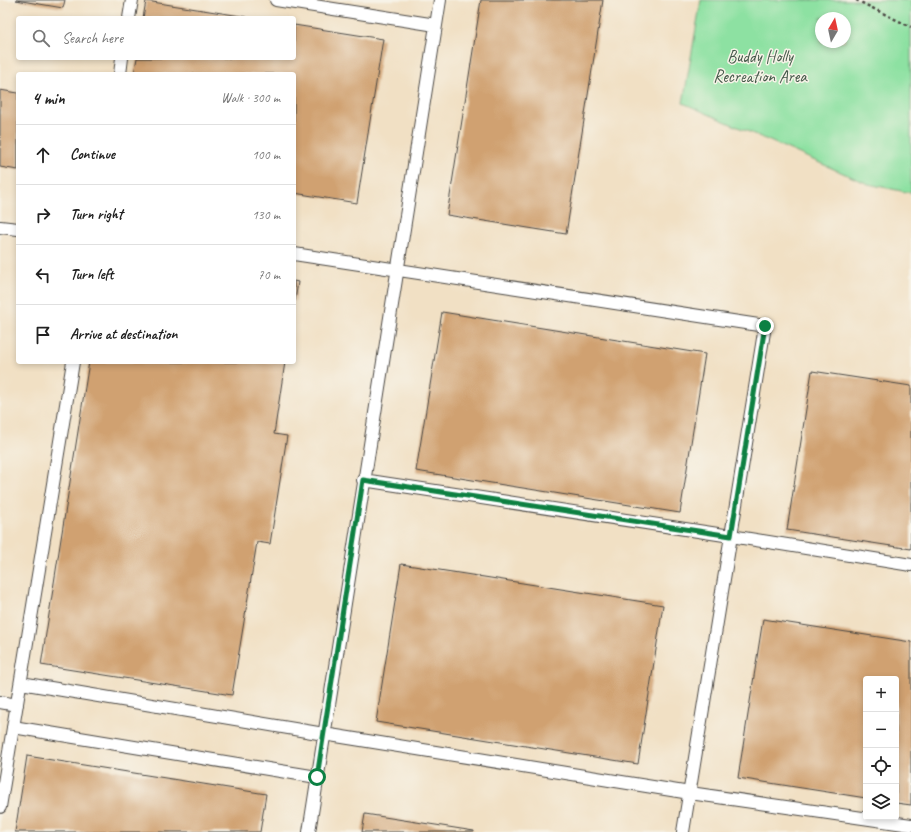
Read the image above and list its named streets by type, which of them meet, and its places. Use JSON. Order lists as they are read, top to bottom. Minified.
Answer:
{"parks":["Buddy Holly Recreation Area"],"north":"top","page":{"search":"Search here","heading":["4 min","Walk · 300 m"],"list":[["Continue","100 m"],["Turn right","130 m"],["Turn left","70 m"],"Arrive at destination"],"map_buttons":["+","−"]}}
